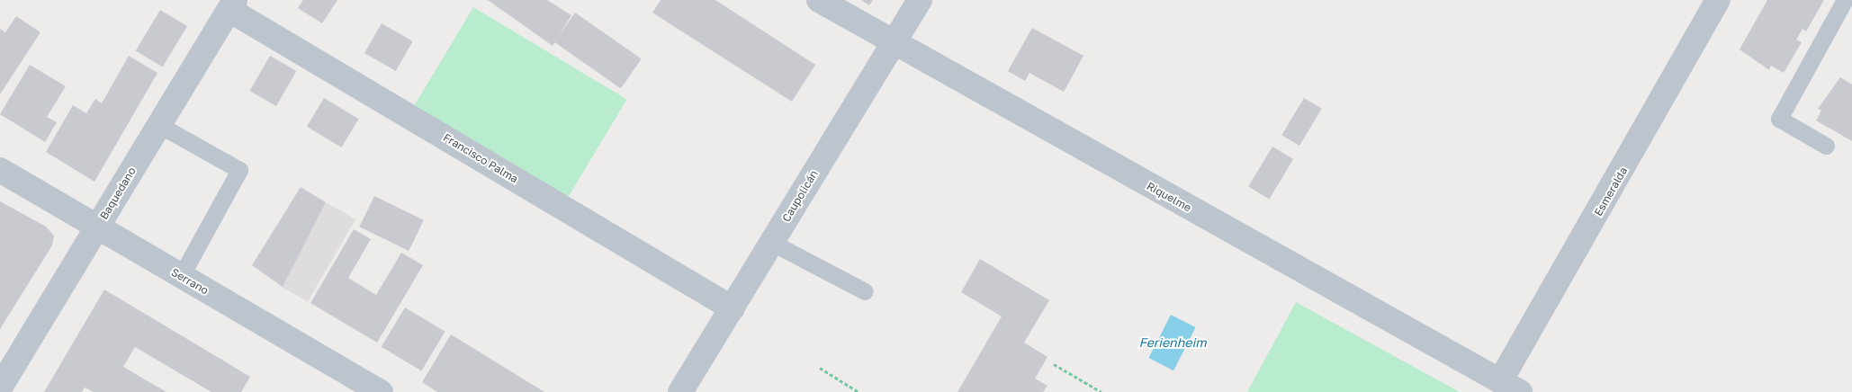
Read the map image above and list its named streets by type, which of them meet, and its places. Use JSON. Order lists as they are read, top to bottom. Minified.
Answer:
{"streets":{"street":["Francisco Palma","Esmeralda","Baquedano","Caupolicán","Riquelme","Serrano"]},"crossings":[["Francisco Palma","Baquedano"],["Francisco Palma","Caupolicán"],["Esmeralda","Riquelme"],["Baquedano","Serrano"],["Caupolicán","Riquelme"]],"water":["Ferienheim"]}
